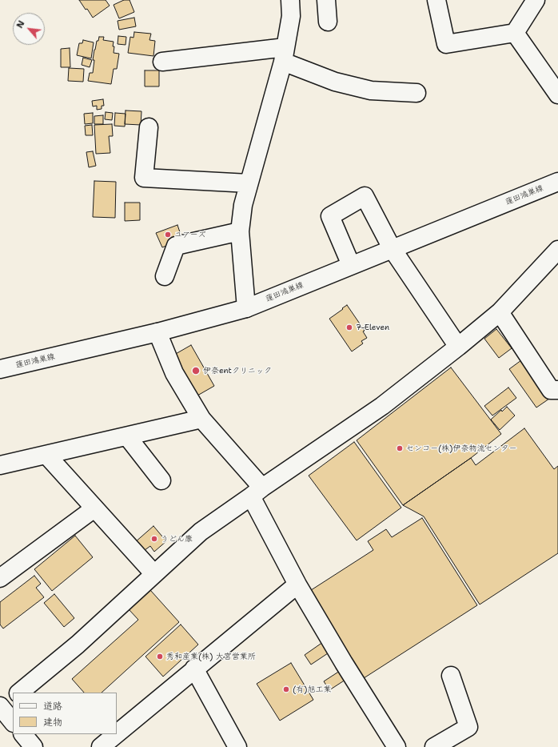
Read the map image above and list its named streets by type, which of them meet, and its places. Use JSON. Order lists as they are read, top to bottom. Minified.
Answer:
{"streets":{"street":["蓮田鴻巣線"]},"places":["ユアーズ","7-Eleven","伊奈entクリニック","センコー(株)伊奈物流センター","うどん康","秀和産業(株) 大宮営業所","(有)旭工業"],"legend":["道路","建物"],"north":"top left"}
